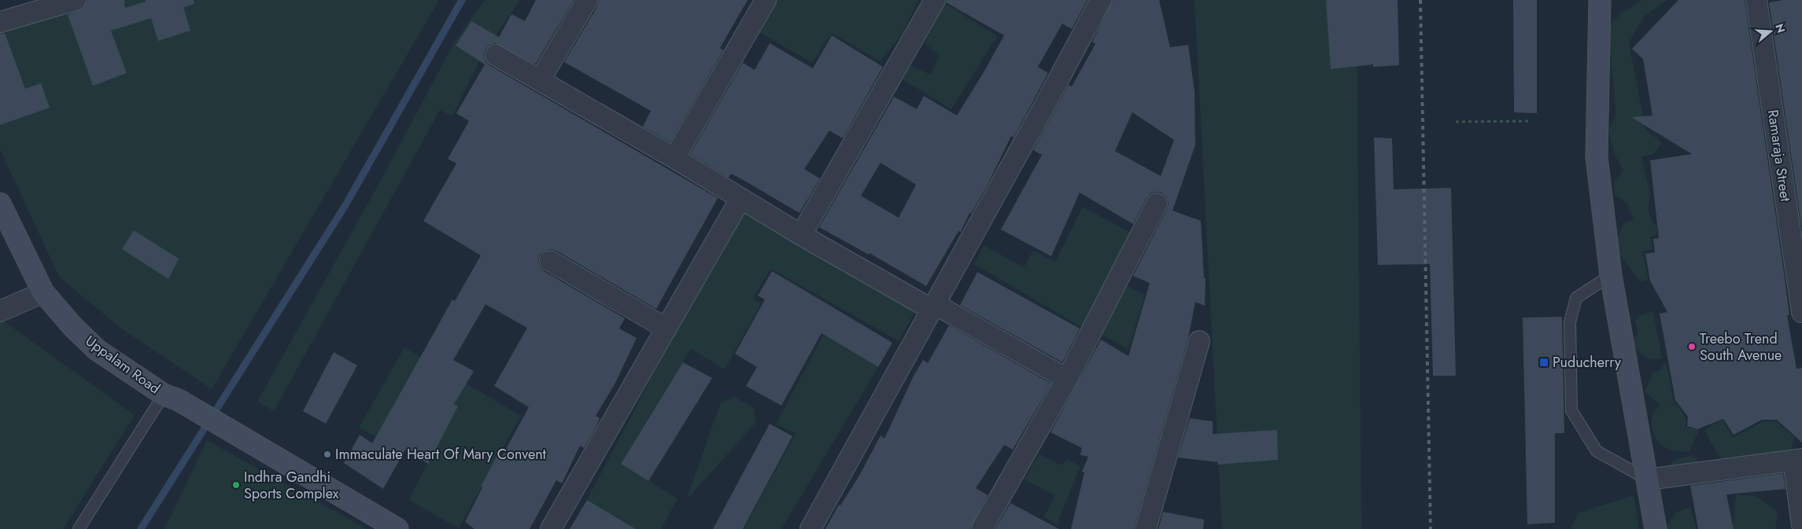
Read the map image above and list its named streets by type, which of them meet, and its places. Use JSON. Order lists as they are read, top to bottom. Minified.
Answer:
{"streets":{"main road":["Uppalam Road"],"street":["Ramaraja Street"]},"places":{"other":["Treebo Trend South Avenue","Immaculate Heart Of Mary Convent","Indhra Gandhi Sports Complex"],"transit":["Puducherry"]},"north":"right"}
